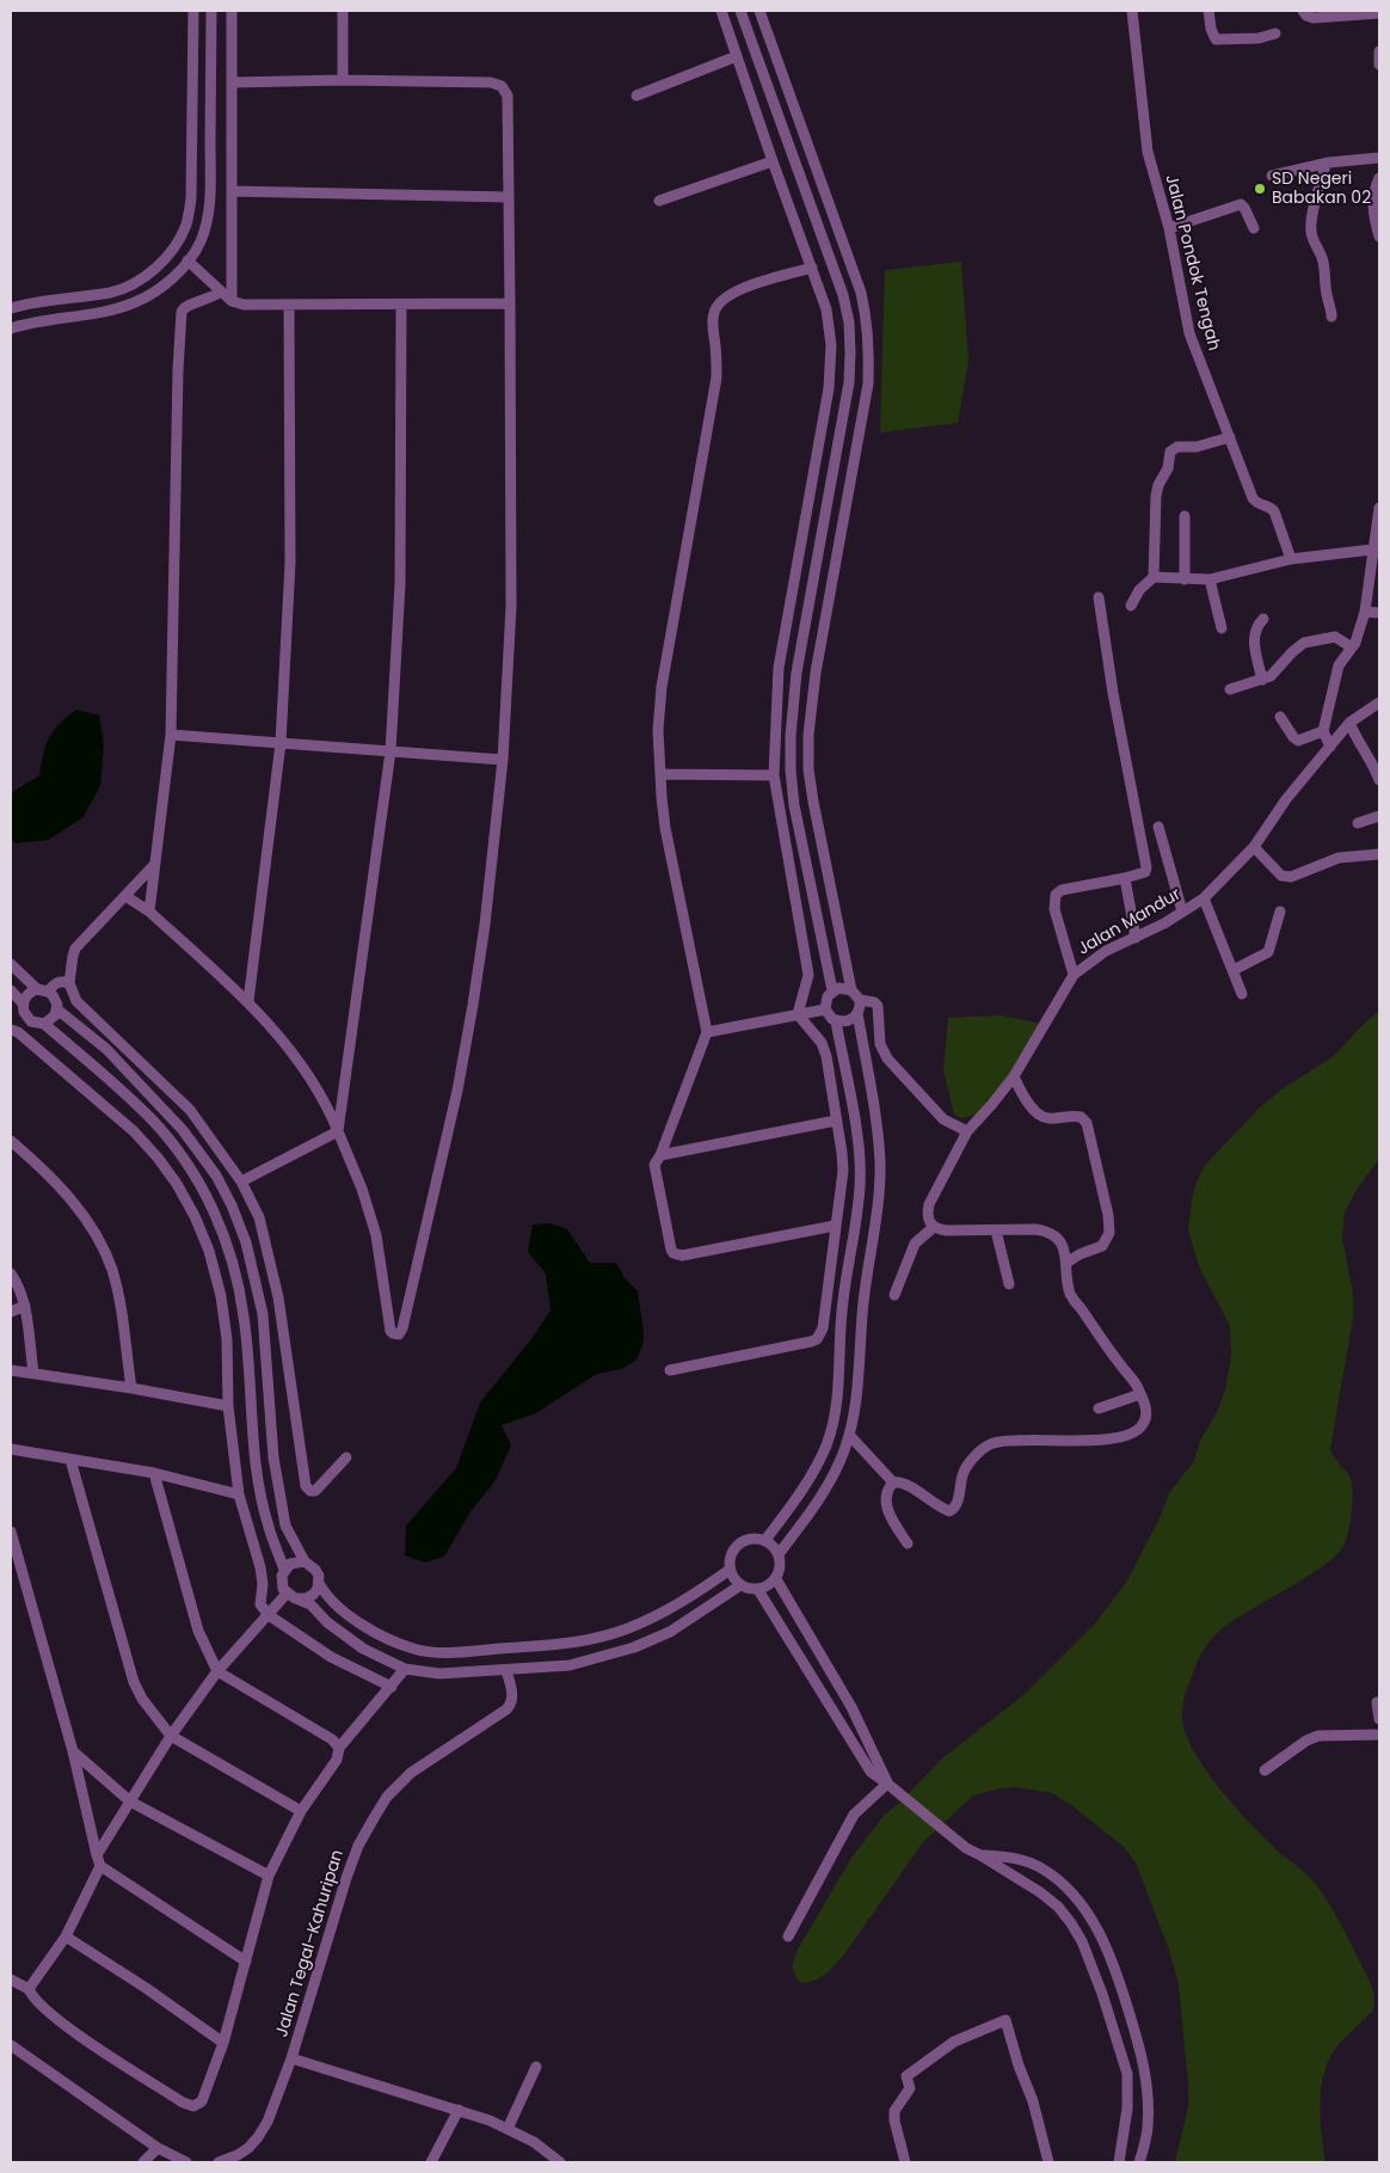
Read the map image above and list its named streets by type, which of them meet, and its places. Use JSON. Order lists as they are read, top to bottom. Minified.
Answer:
{"streets":{"street":["Jalan Pondok Tengah","Jalan Mandur","Jalan Tegal–Kahuripan"]},"places":["SD Negeri Babakan 02"]}
